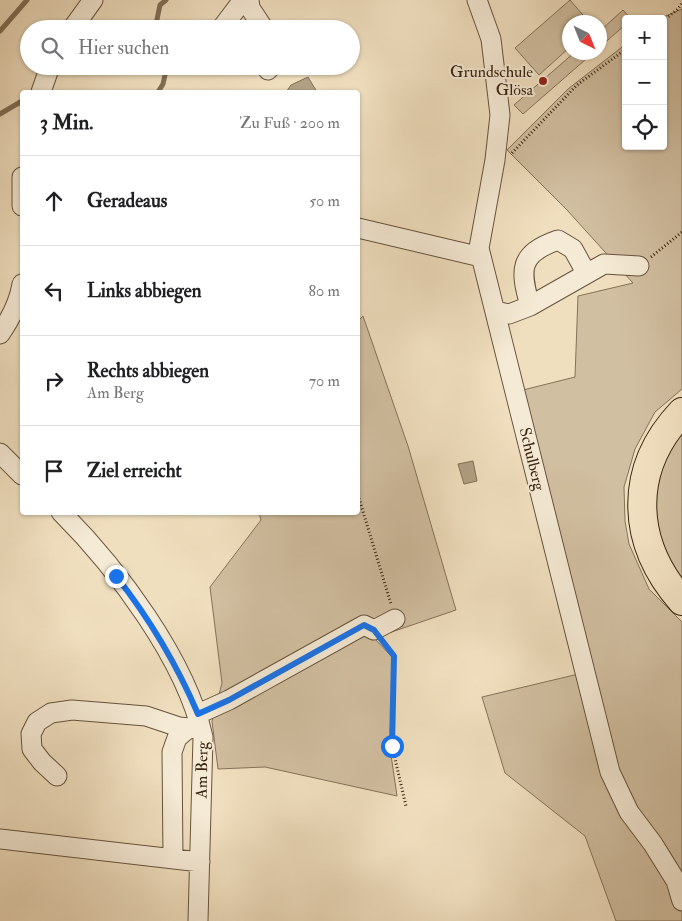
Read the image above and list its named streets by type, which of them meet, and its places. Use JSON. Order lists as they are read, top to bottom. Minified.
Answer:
{"streets":{"street":["Schulberg","Am Berg"]},"places":["Grundschule Glösa"],"north":"bottom right","page":{"map_buttons":["+","−"],"search":"Hier suchen","heading":["3 Min.","Zu Fuß · 200 m"],"list":[["Geradeaus","50 m"],["Links abbiegen","80 m"],["Rechts abbiegen","Am Berg","70 m"],"Ziel erreicht"]}}
